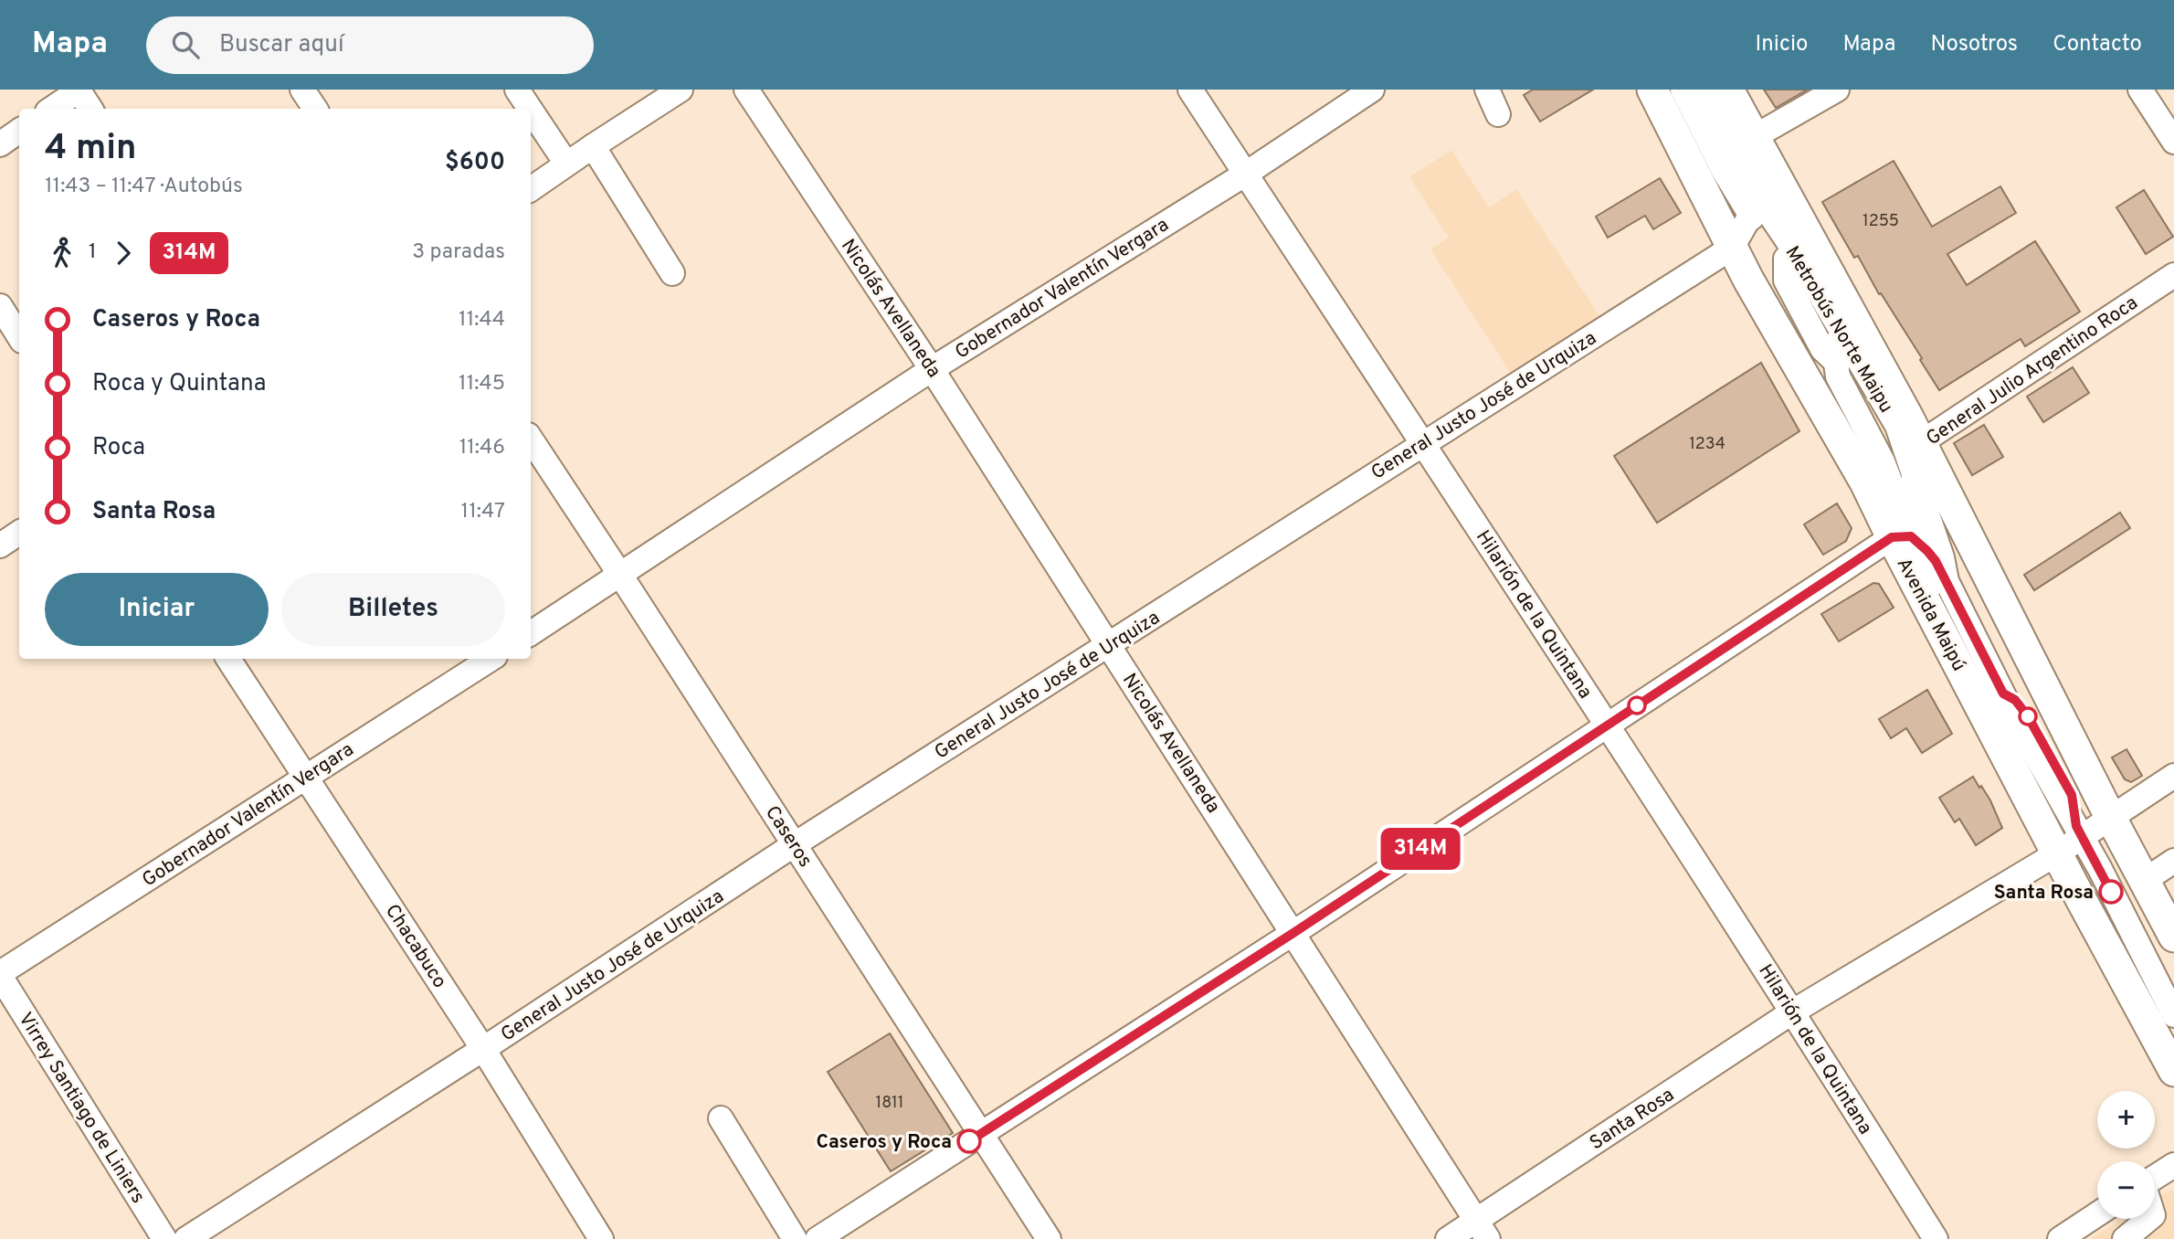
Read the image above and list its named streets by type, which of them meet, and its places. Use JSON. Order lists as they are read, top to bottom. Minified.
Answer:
{"streets":{"main road":["Avenida Maipú"],"street":["Gobernador Valentín Vergara","Nicolás Avellaneda","Metrobús Norte Maipu","General Julio Argentino Roca","General Justo José de Urquiza","Hilarión de la Quintana","Caseros","Chacabuco","Virrey Santiago de Liniers","Santa Rosa"]},"crossings":[["Gobernador Valentín Vergara","Nicolás Avellaneda"],["Gobernador Valentín Vergara","Hilarión de la Quintana"],["Gobernador Valentín Vergara","Caseros"],["Gobernador Valentín Vergara","Chacabuco"],["Gobernador Valentín Vergara","Virrey Santiago de Liniers"],["Nicolás Avellaneda","General Justo José de Urquiza"],["Nicolás Avellaneda","Santa Rosa"],["Metrobús Norte Maipu","General Julio Argentino Roca"],["Metrobús Norte Maipu","General Justo José de Urquiza"],["Metrobús Norte Maipu","Avenida Maipú"],["Metrobús Norte Maipu","Santa Rosa"],["General Julio Argentino Roca","Avenida Maipú"],["General Justo José de Urquiza","Hilarión de la Quintana"],["General Justo José de Urquiza","Avenida Maipú"],["General Justo José de Urquiza","Caseros"],["General Justo José de Urquiza","Chacabuco"],["Hilarión de la Quintana","Santa Rosa"],["Avenida Maipú","Santa Rosa"]],"places":["Santa Rosa","Caseros y Roca"],"lines":["bus line 314M"],"house_numbers":["1255","1234","1811"],"page":{"header":"Mapa","search":"Buscar aquí","nav":["Inicio","Mapa","Nosotros","Contacto"],"on_map":"314M","heading":["4 min","11:43 – 11:47 · Autobús","$600"],"legs":["1","314M","3 paradas"],"list":[{"name":"Caseros y Roca","value":"11:44"},{"name":"Roca y Quintana","value":"11:45"},{"name":"Roca","value":"11:46"},{"name":"Santa Rosa","value":"11:47"}],"buttons":["Iniciar","Billetes"],"map_buttons":["+","−"]}}
